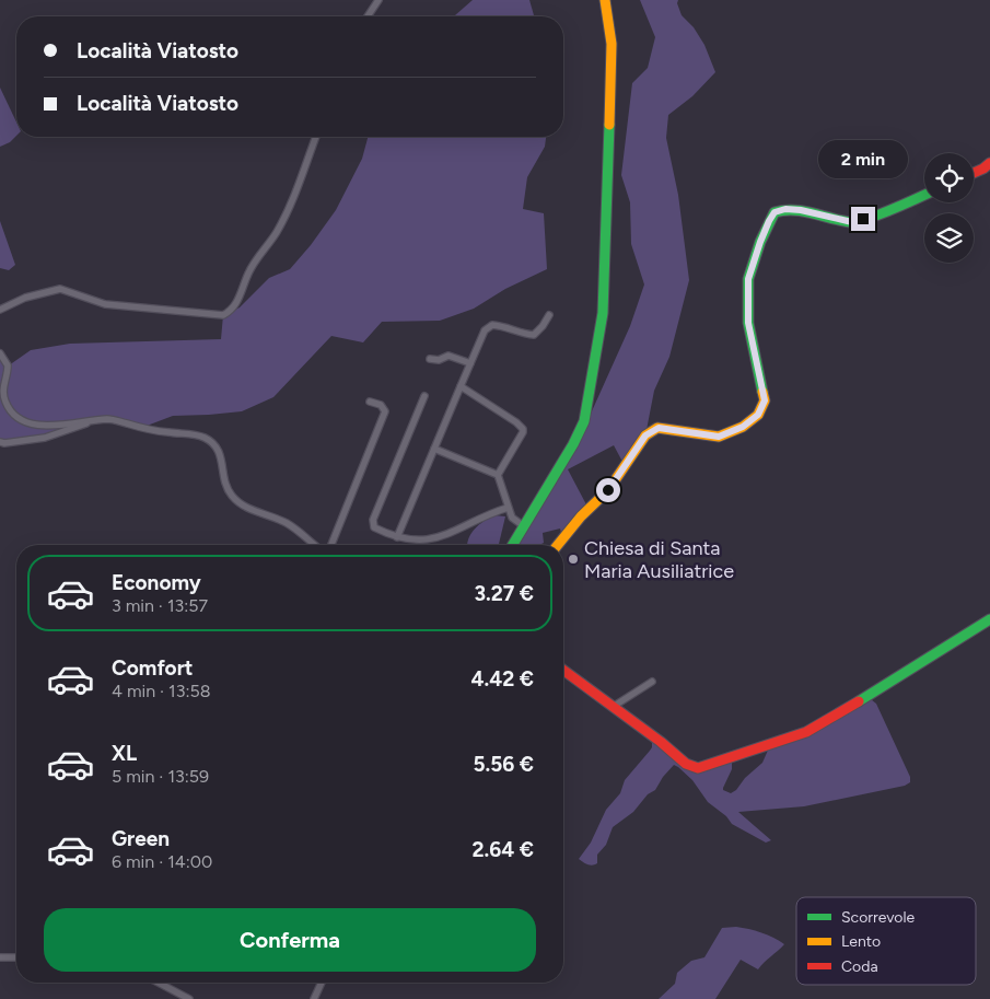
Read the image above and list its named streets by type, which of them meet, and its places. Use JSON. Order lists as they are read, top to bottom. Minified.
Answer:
{"places":["Chiesa di Santa Maria Ausiliatrice"],"legend":["Scorrevole","Lento","Coda"],"page":{"banner":["Località Viatosto","Località Viatosto"],"bubble":"2 min","list":[{"name":"Economy","note":"3 min · 13:57","value":"3.27 €"},{"name":"Comfort","note":"4 min · 13:58","value":"4.42 €"},{"name":"XL","note":"5 min · 13:59","value":"5.56 €"},{"name":"Green","note":"6 min · 14:00","value":"2.64 €"}],"buttons":"Conferma"}}
